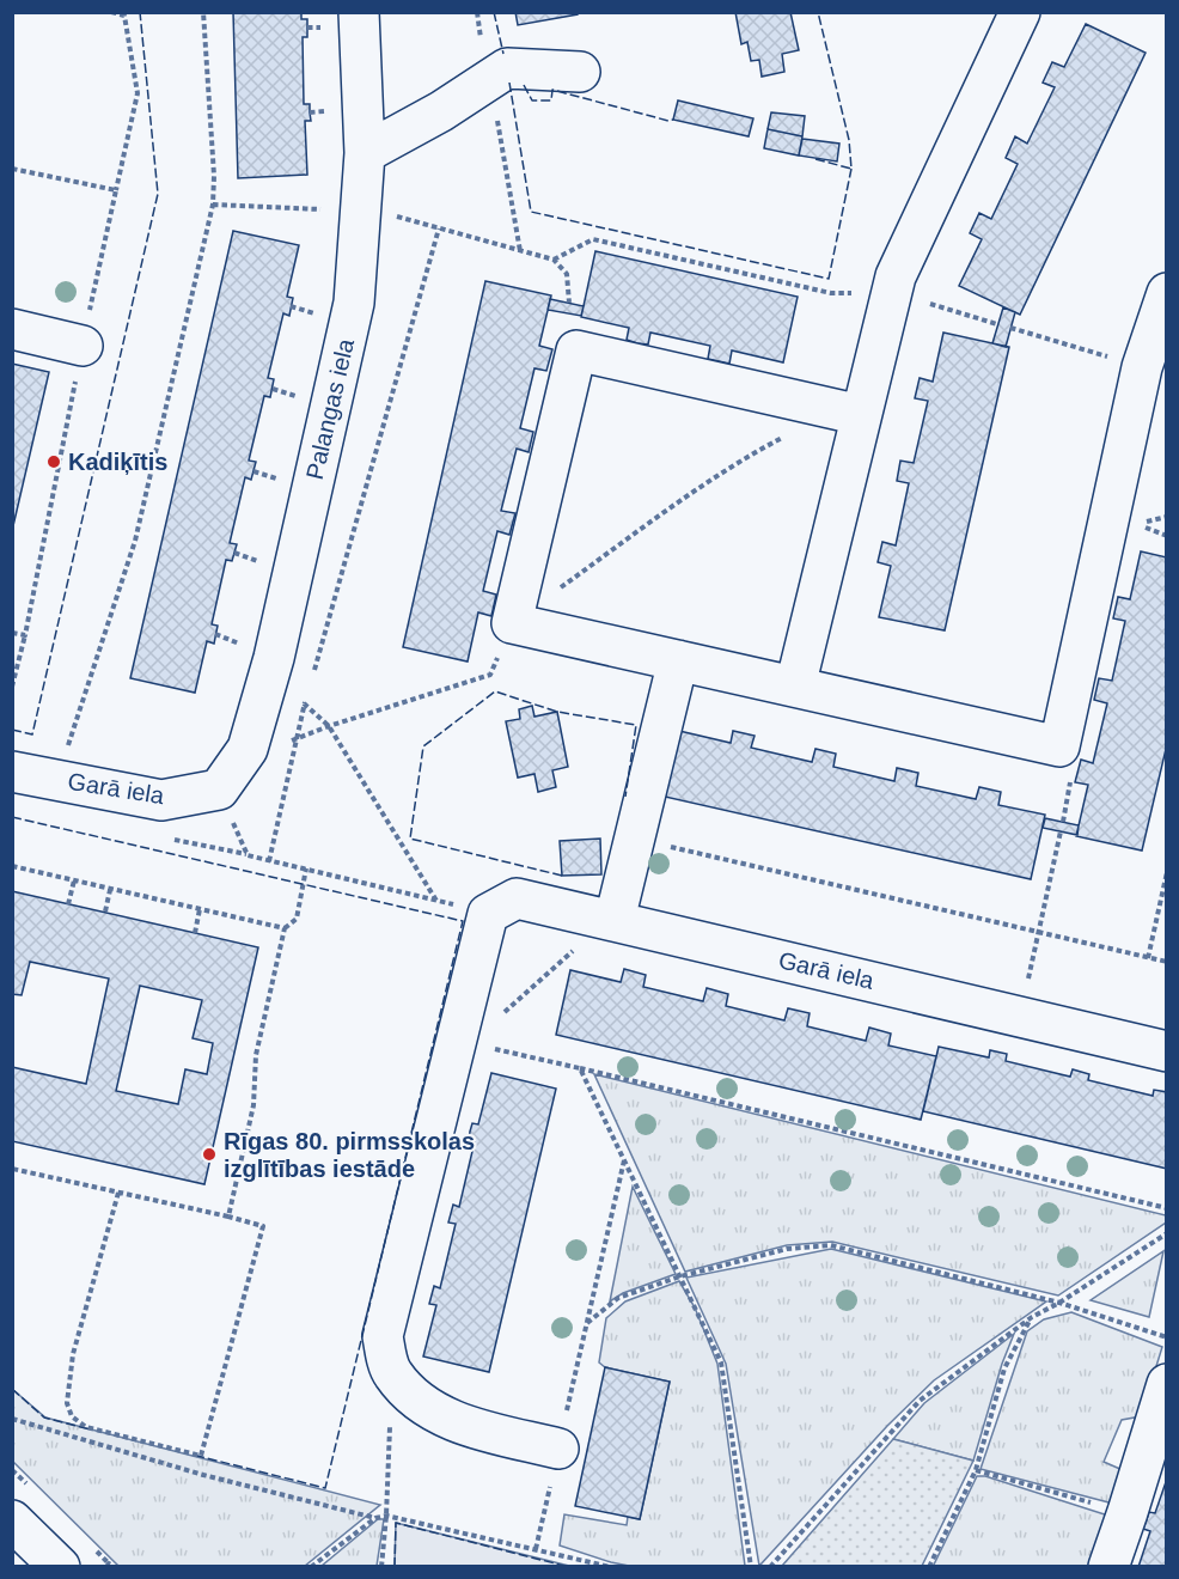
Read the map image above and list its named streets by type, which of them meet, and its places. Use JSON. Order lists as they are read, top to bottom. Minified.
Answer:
{"streets":{"street":["Palangas iela","Garā iela"]},"crossings":[["Palangas iela","Garā iela"]],"places":["Kadiķītis","Rīgas 80. pirmsskolas izglītības iestāde"]}
